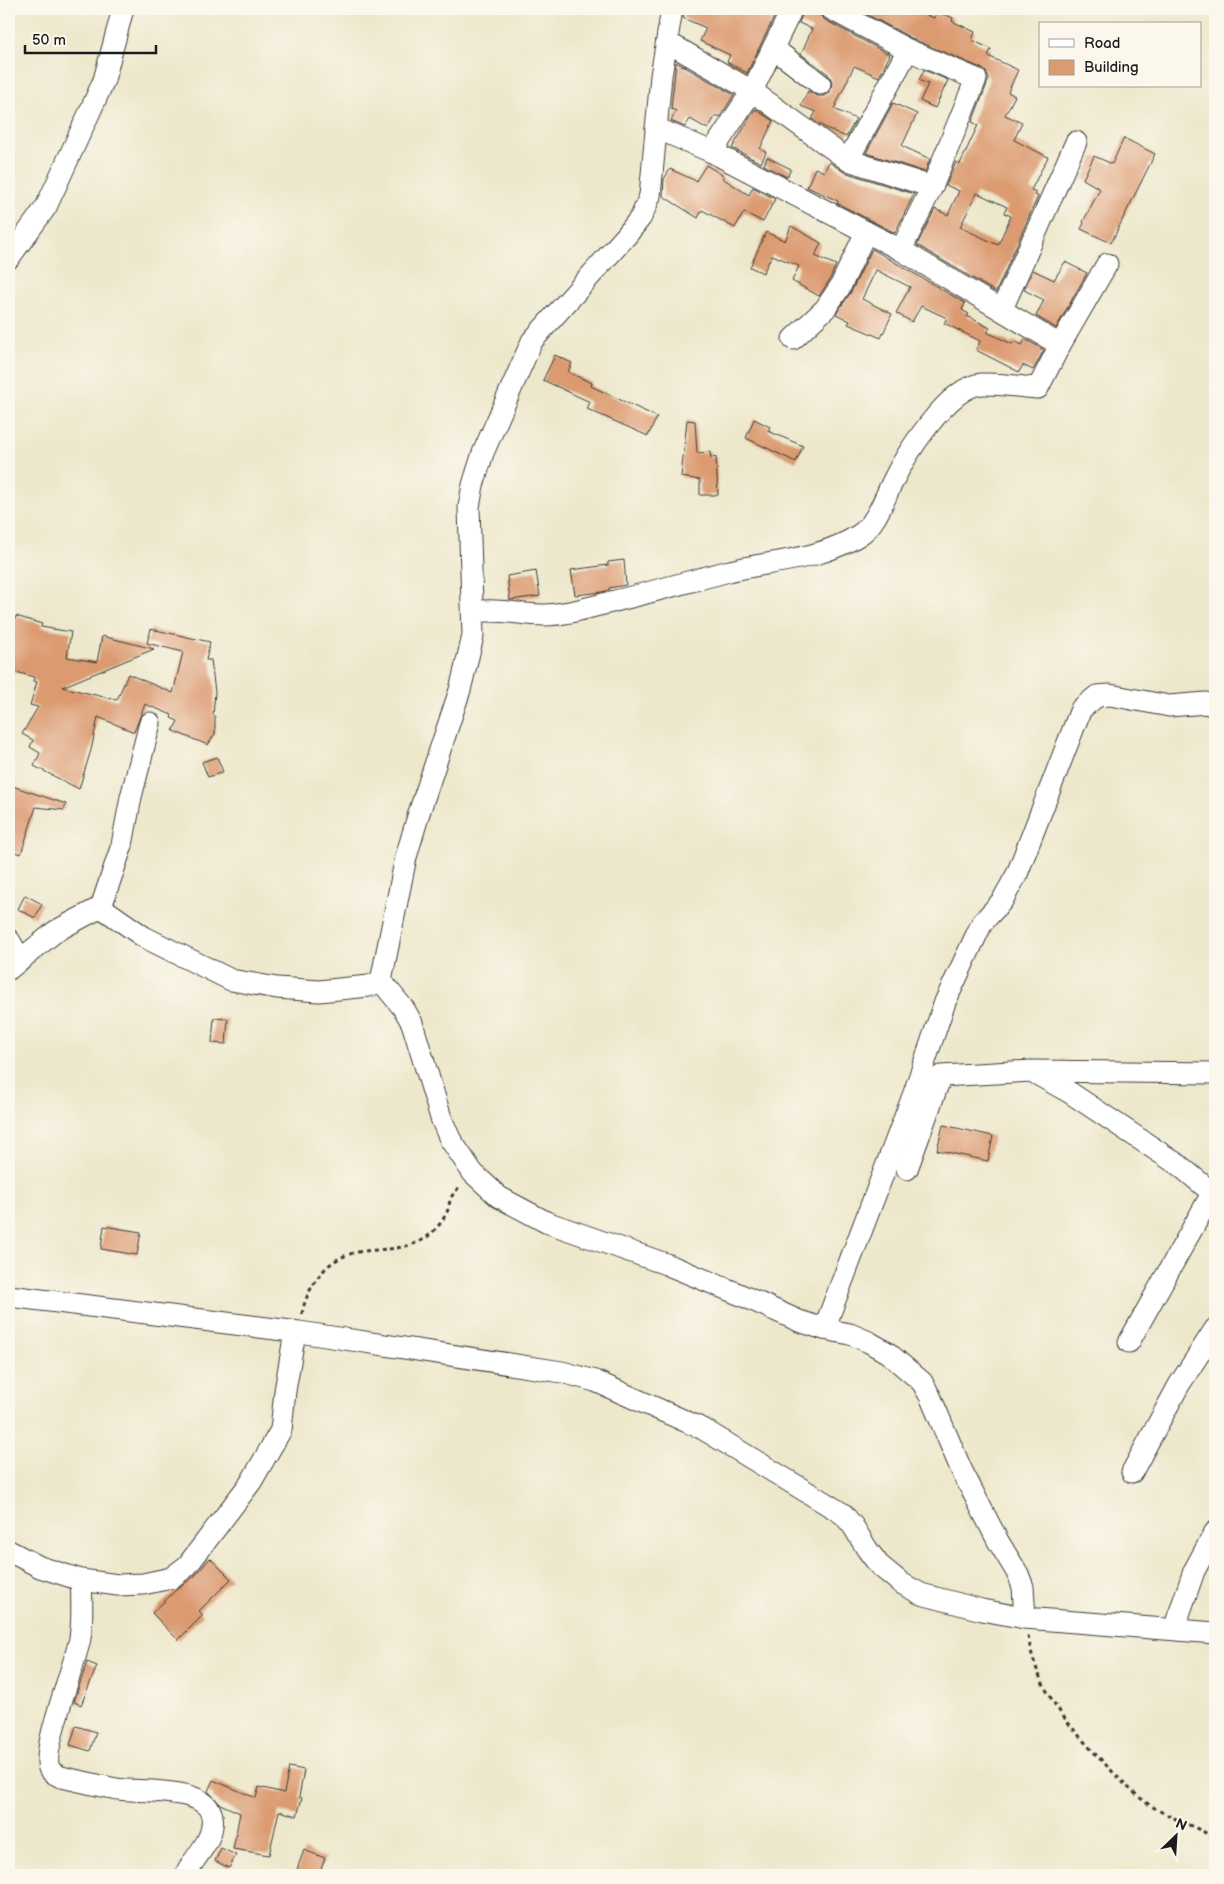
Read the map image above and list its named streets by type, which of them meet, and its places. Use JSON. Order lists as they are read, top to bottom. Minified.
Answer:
{"legend":["Road","Building"],"scale_bar":"50 m","north":"top right"}
